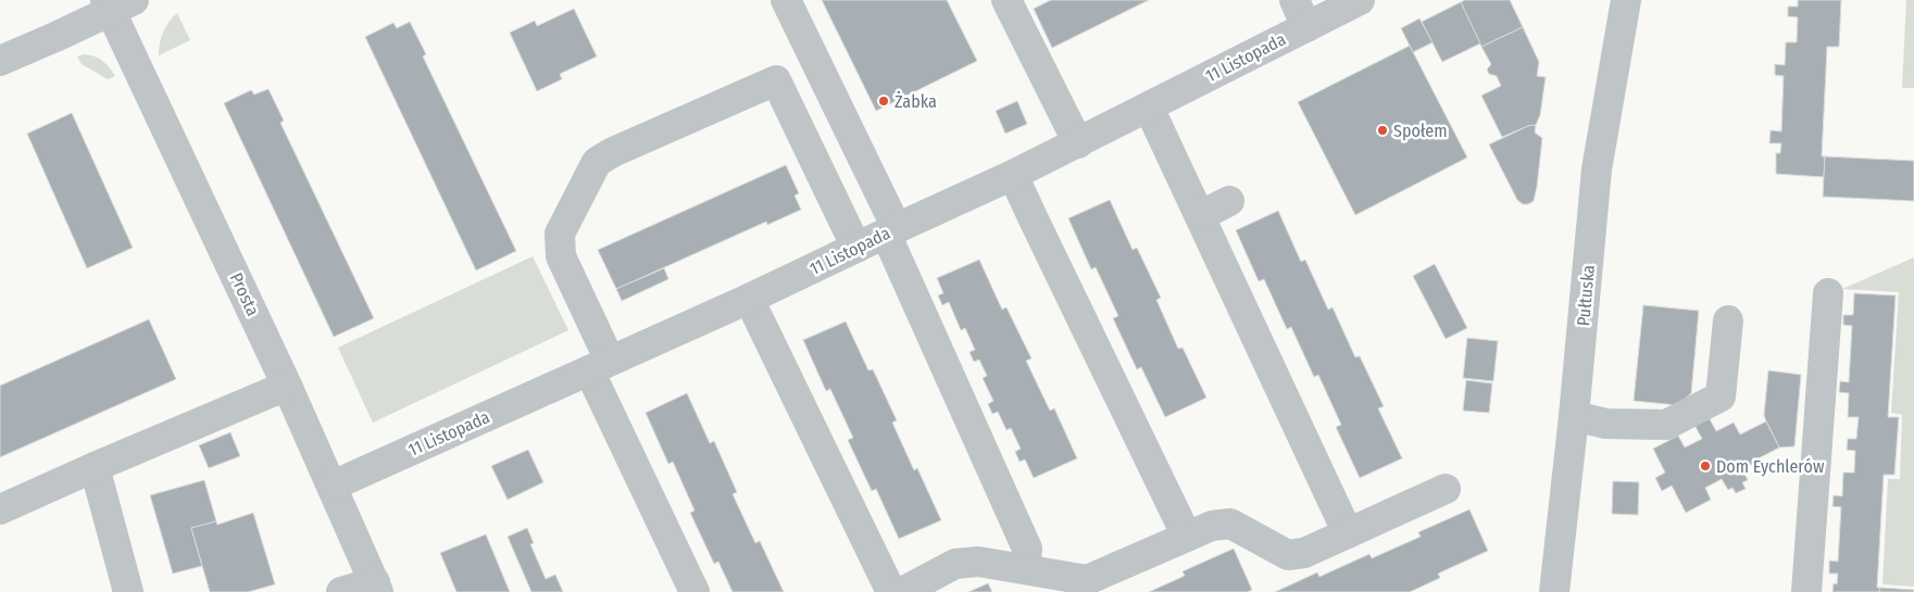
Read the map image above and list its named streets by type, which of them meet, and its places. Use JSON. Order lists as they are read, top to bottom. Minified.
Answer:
{"streets":{"street":["11 Listopada","Prosta","Pułtuska"]},"crossings":[["11 Listopada","Prosta"]],"places":["Żabka","Społem","Dom Eychlerów"]}
